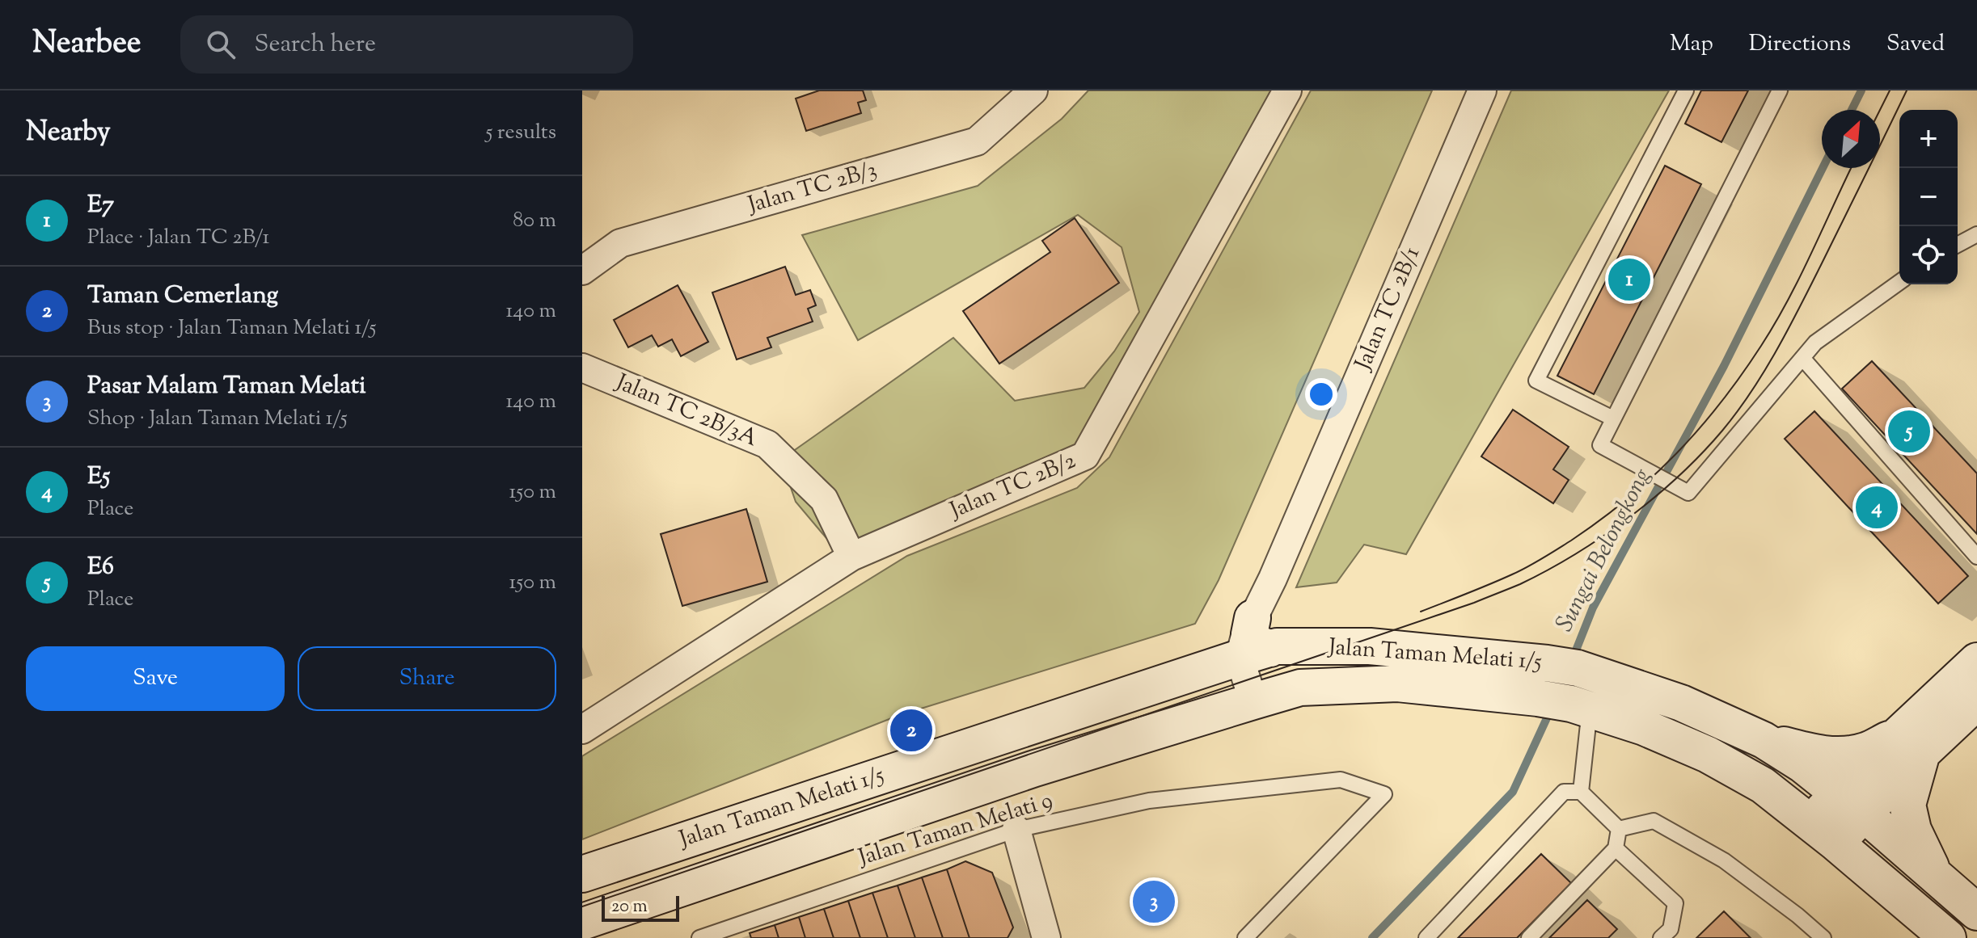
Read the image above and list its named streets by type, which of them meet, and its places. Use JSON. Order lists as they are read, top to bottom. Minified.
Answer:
{"streets":{"main road":["Jalan Taman Melati 1/5"],"street":["Jalan TC 2B/3","Jalan TC 2B/1","Jalan TC 2B/3A","Jalan TC 2B/2"],"lane":["Jalan Taman Melati 9"]},"crossings":[["Jalan TC 2B/1","Jalan Taman Melati 1/5"],["Jalan TC 2B/3A","Jalan TC 2B/2"]],"water":["Sungai Belongkong"],"scale_bar":"20 m","north":"top right","page":{"header":"Nearbee","search":"Search here","nav":["Map","Directions","Saved"],"heading":["Nearby","5 results"],"map_buttons":["+","−"],"list":[{"mark":"1","name":"E7","note":"Place · Jalan TC 2B/1","value":"80 m"},{"mark":"2","name":"Taman Cemerlang","note":"Bus stop · Jalan Taman Melati 1/5","value":"140 m"},{"mark":"3","name":"Pasar Malam Taman Melati","note":"Shop · Jalan Taman Melati 1/5","value":"140 m"},{"mark":"4","name":"E5","note":"Place","value":"150 m"},{"mark":"5","name":"E6","note":"Place","value":"150 m"}],"pins":["1","5","4","2","3"],"buttons":["Save","Share"],"scale":"20 m"}}
